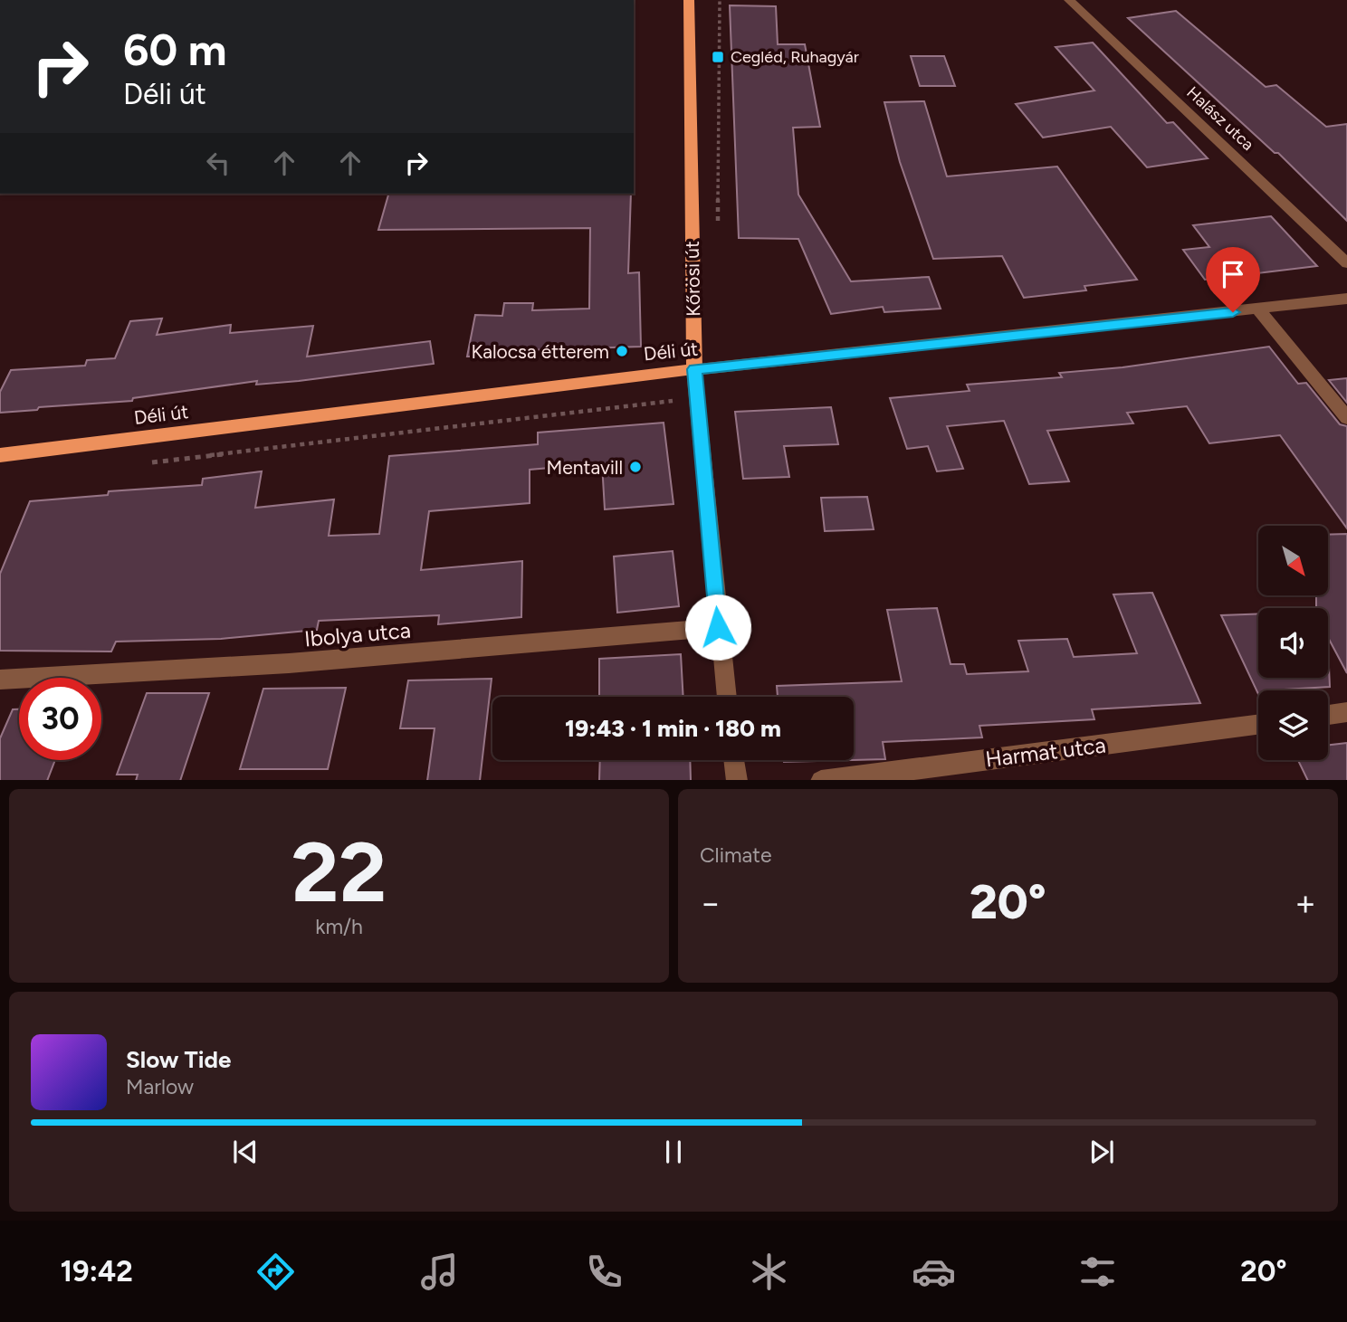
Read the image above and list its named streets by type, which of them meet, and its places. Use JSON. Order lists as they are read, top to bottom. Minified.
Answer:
{"streets":{"main road":["Kőrösi út","Déli út"],"street":["Halász utca","Ibolya utca","Harmat utca"]},"crossings":[["Kőrösi út","Déli út"],["Kőrösi út","Ibolya utca"]],"places":{"transit":["Cegléd, Ruhagyár"],"other":["Kalocsa étterem","Mentavill"]},"north":"bottom right","page":{"turn":["60 m","Déli út"],"limit":"30","trip":"19:43 · 1 min · 180 m","tile":[["22","km/h"],"Climate"],"heat":["−","20°","+"],"song":["Slow Tide","Marlow"],"tabs":["19:42","20°"]}}
